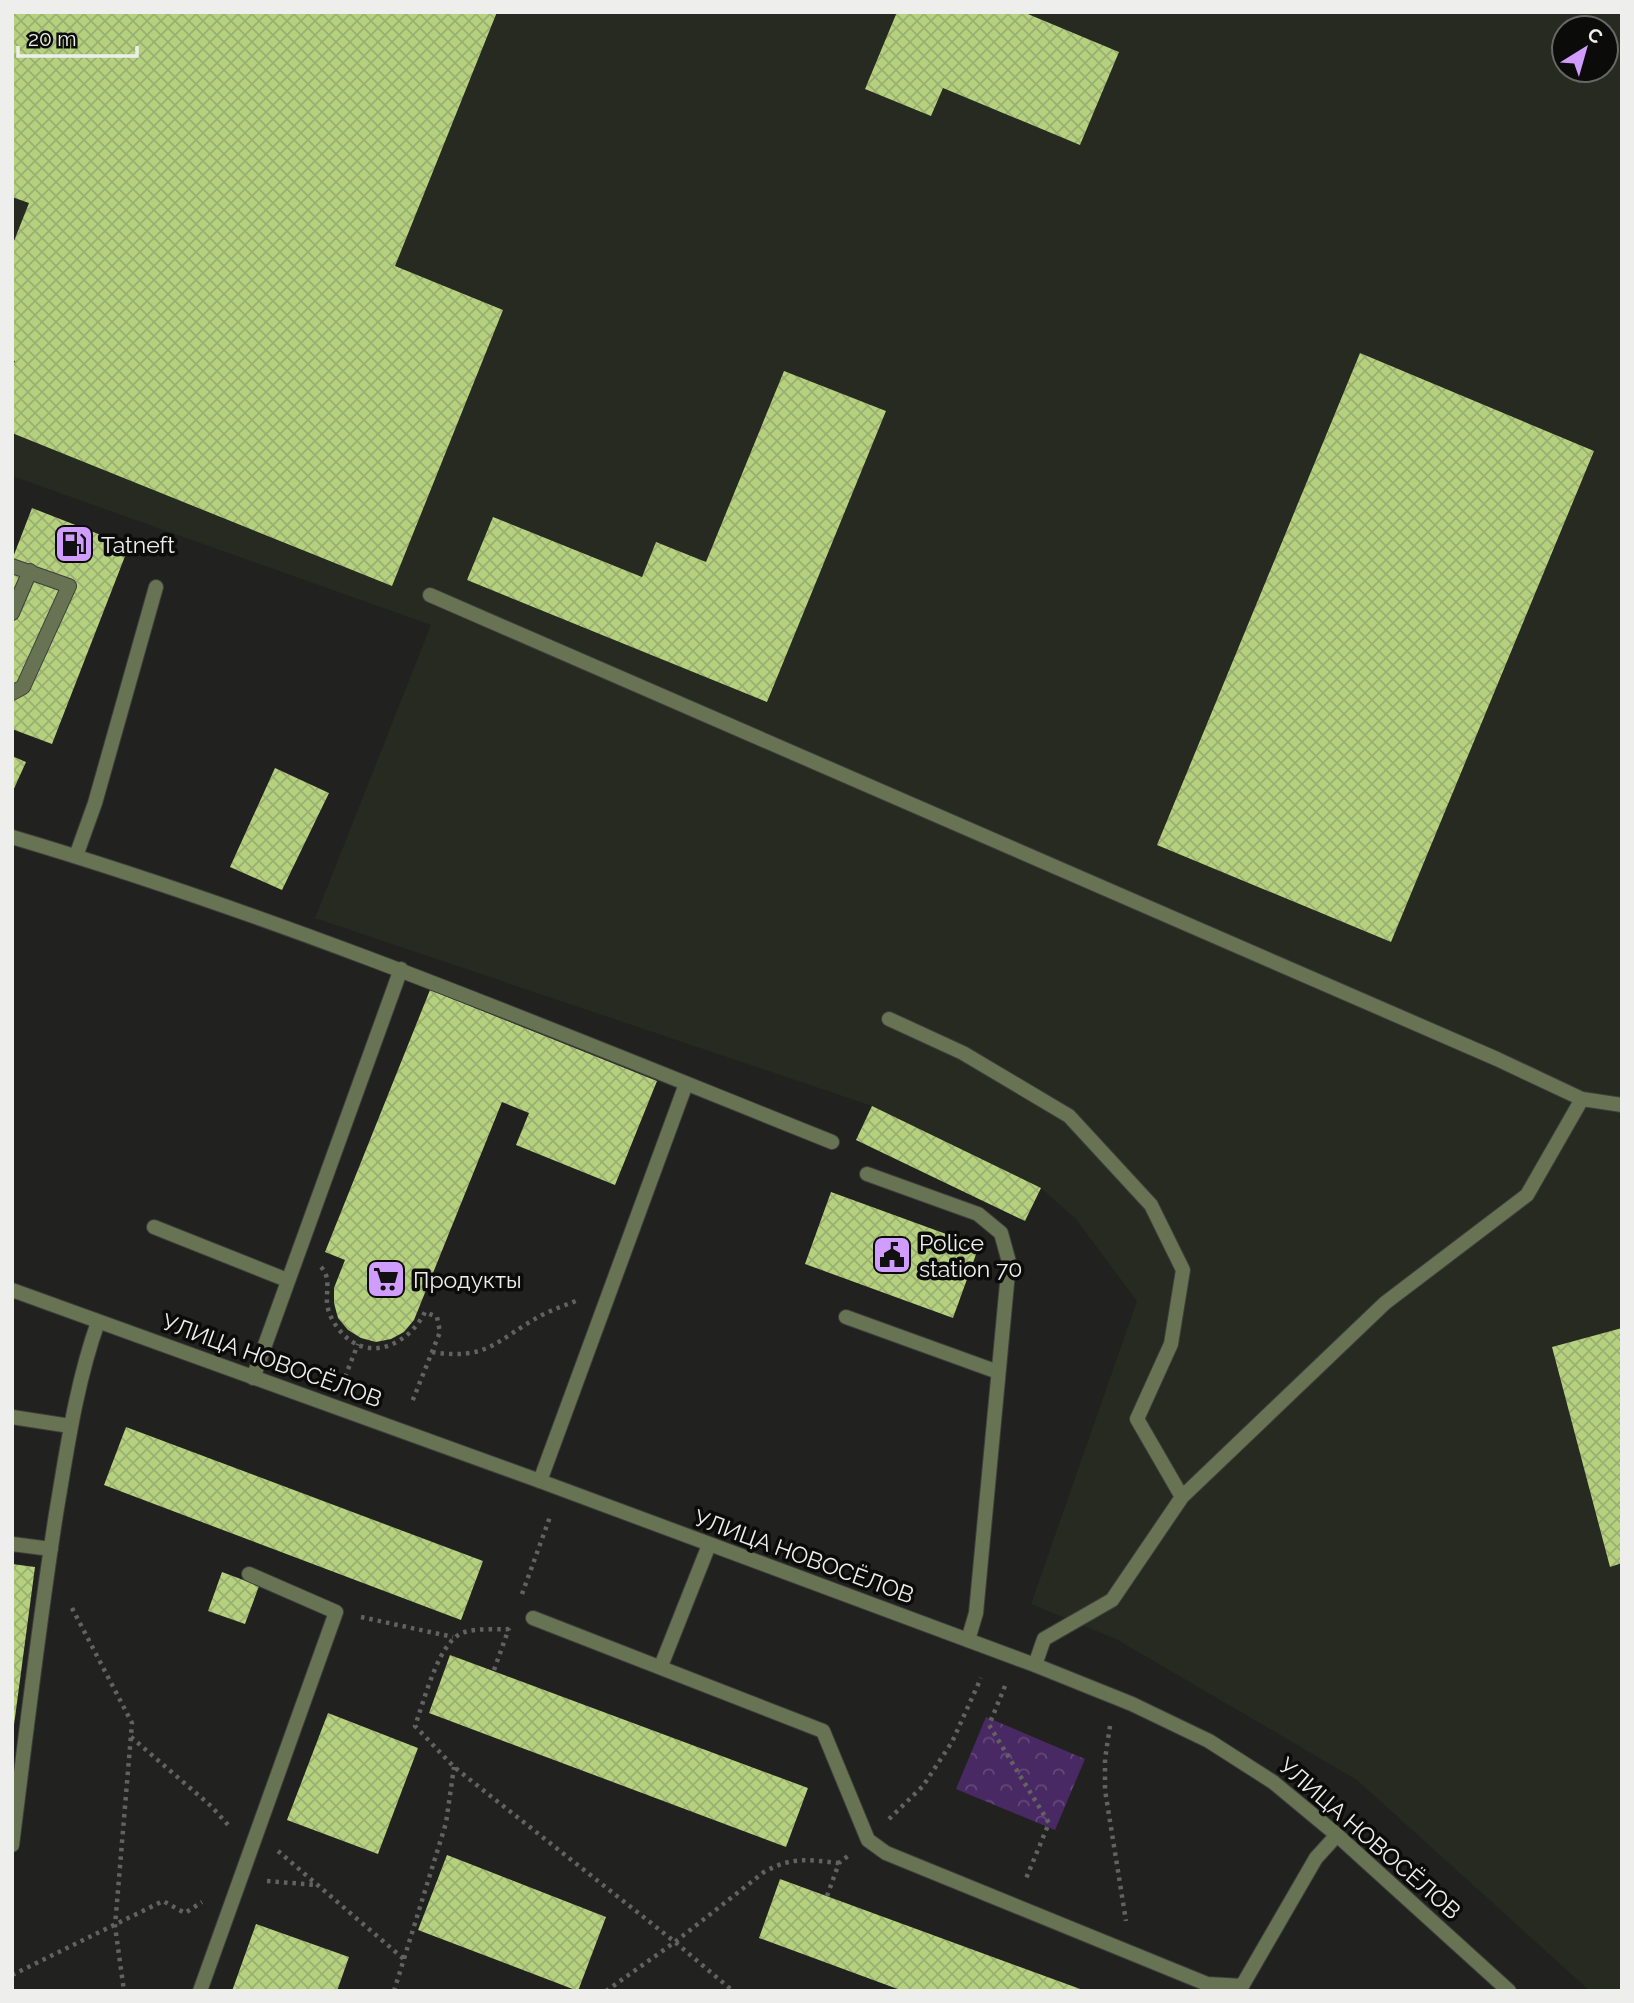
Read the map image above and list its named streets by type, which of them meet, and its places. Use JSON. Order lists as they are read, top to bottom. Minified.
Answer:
{"streets":{"street":["УЛИЦА НОВОСЁЛОВ"]},"places":{"fuel station":["Tatneft"],"public building":["Police station 70"],"supermarket":["Продукты"]},"scale_bar":"20 m","north":"top right"}
